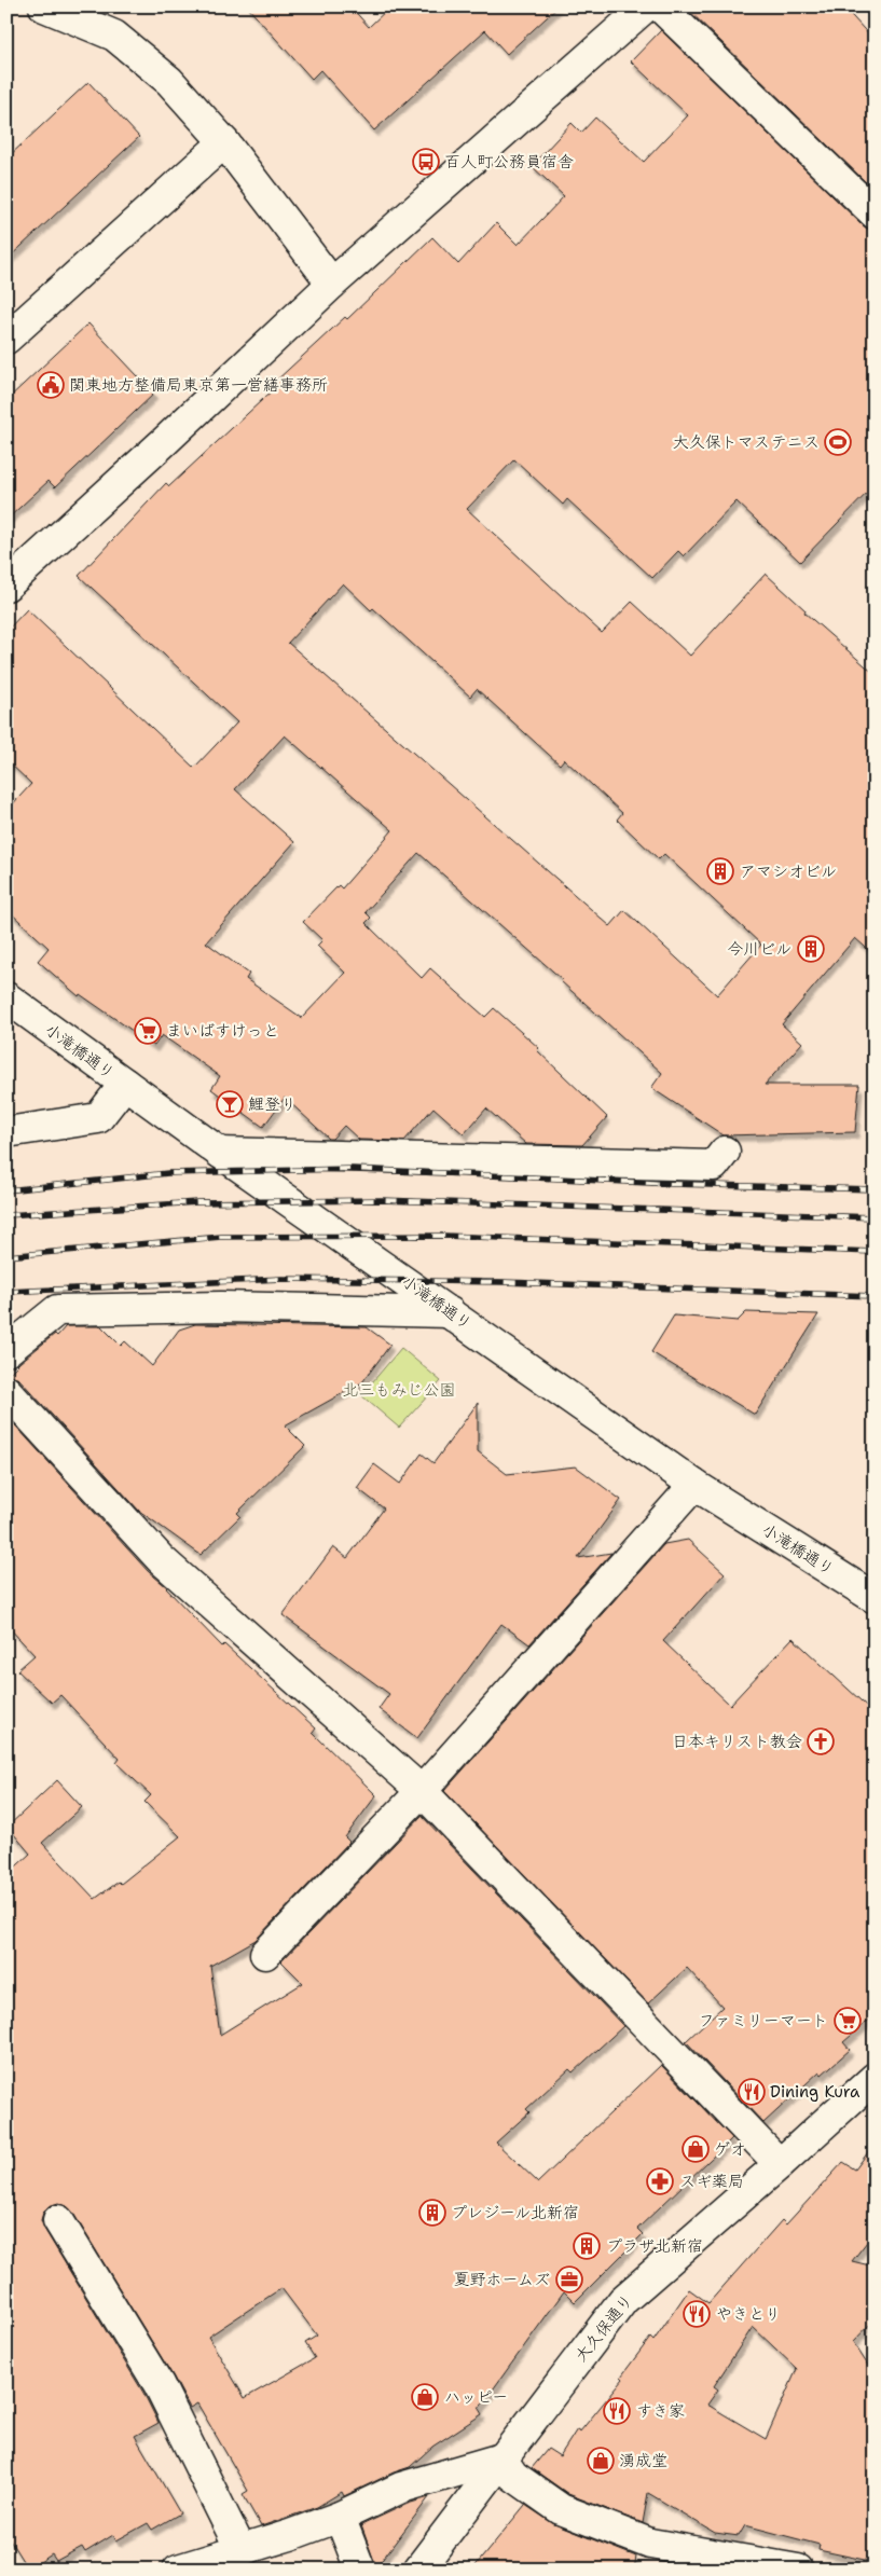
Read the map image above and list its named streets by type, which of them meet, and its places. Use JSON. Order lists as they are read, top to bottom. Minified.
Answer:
{"streets":{"street":["小滝橋通り","大久保通り"]},"parks":["北三もみじ公園"],"places":{"bus stop":["百人町公務員宿舎"],"public building":["関東地方整備局東京第一営繕事務所"],"sports":["大久保トマステニス"],"building":["アマシオビル","今川ビル","プレジール北新宿","プラザ北新宿"],"supermarket":["まいばすけっと","ファミリーマート"],"bar":["鯉登り"],"church":["日本キリスト教会"],"restaurant":["Dining Kura","やきとり","すき家"],"shop":["ゲオ","ハッピー","湧成堂"],"pharmacy":["スギ薬局"],"office":["夏野ホームズ"]}}
